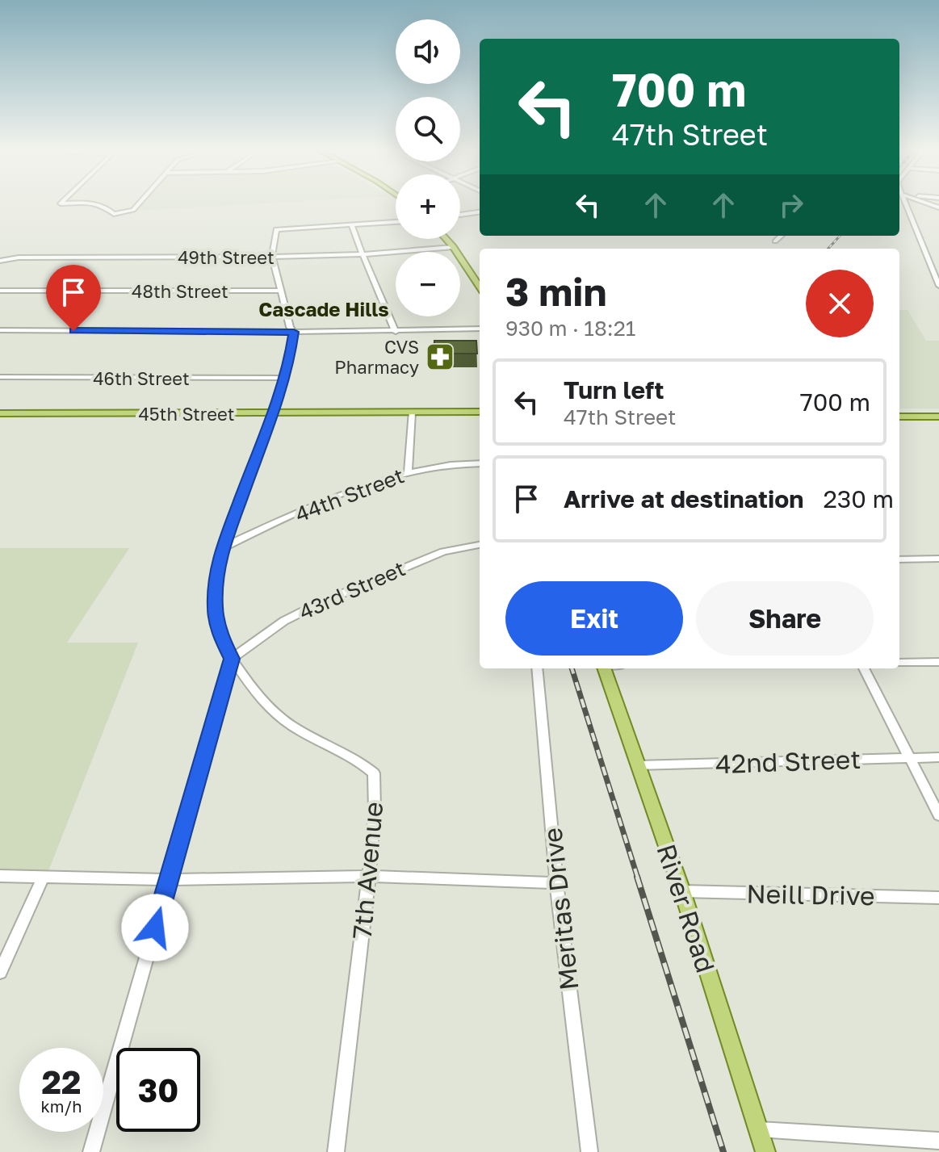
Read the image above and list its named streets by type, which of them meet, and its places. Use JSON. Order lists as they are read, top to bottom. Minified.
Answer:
{"streets":{"main road":["45th Street","River Road"],"street":["49th Street","48th Street","46th Street","44th Street","43rd Street","42nd Street","7th Avenue","Neill Drive","Meritas Drive"]},"crossings":[["43rd Street","7th Avenue"],["42nd Street","River Road"],["Neill Drive","River Road"]],"districts":["Cascade Hills"],"places":{"pharmacy":["CVS Pharmacy"]},"page":{"map_buttons":["+","−"],"turn":["700 m","47th Street"],"heading":["3 min","930 m · 18:21"],"list":[{"name":"Turn left","note":"47th Street","value":"700 m"},{"name":"Arrive at destination","value":"230 m"}],"buttons":["Exit","Share"],"speed":"22 km/h","limit":"30"}}
